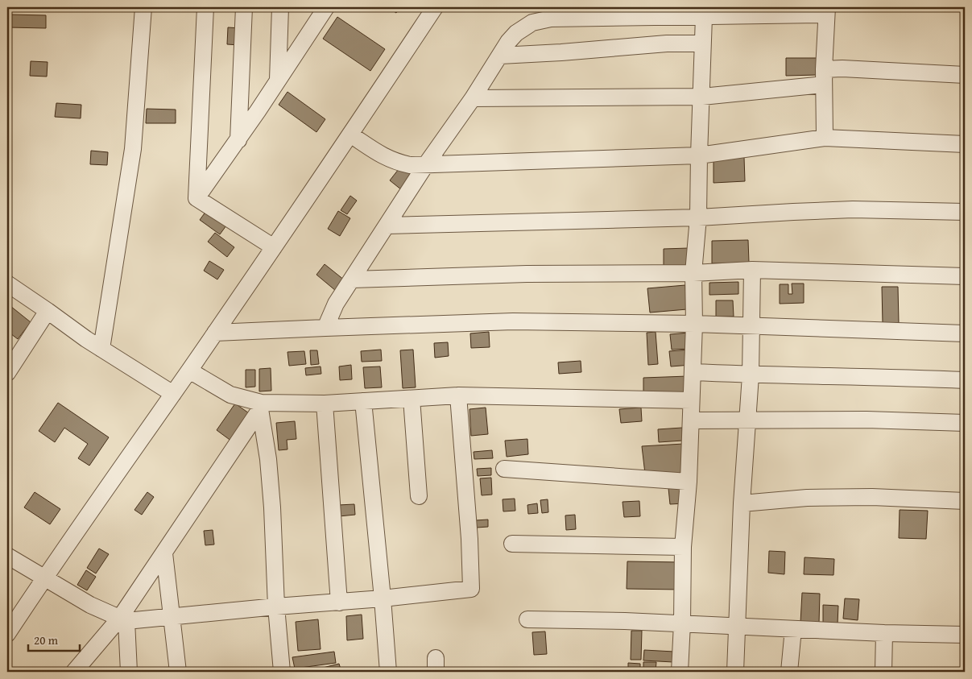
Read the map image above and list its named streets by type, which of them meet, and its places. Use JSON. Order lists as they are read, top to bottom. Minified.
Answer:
{"scale_bar":"20 m"}
